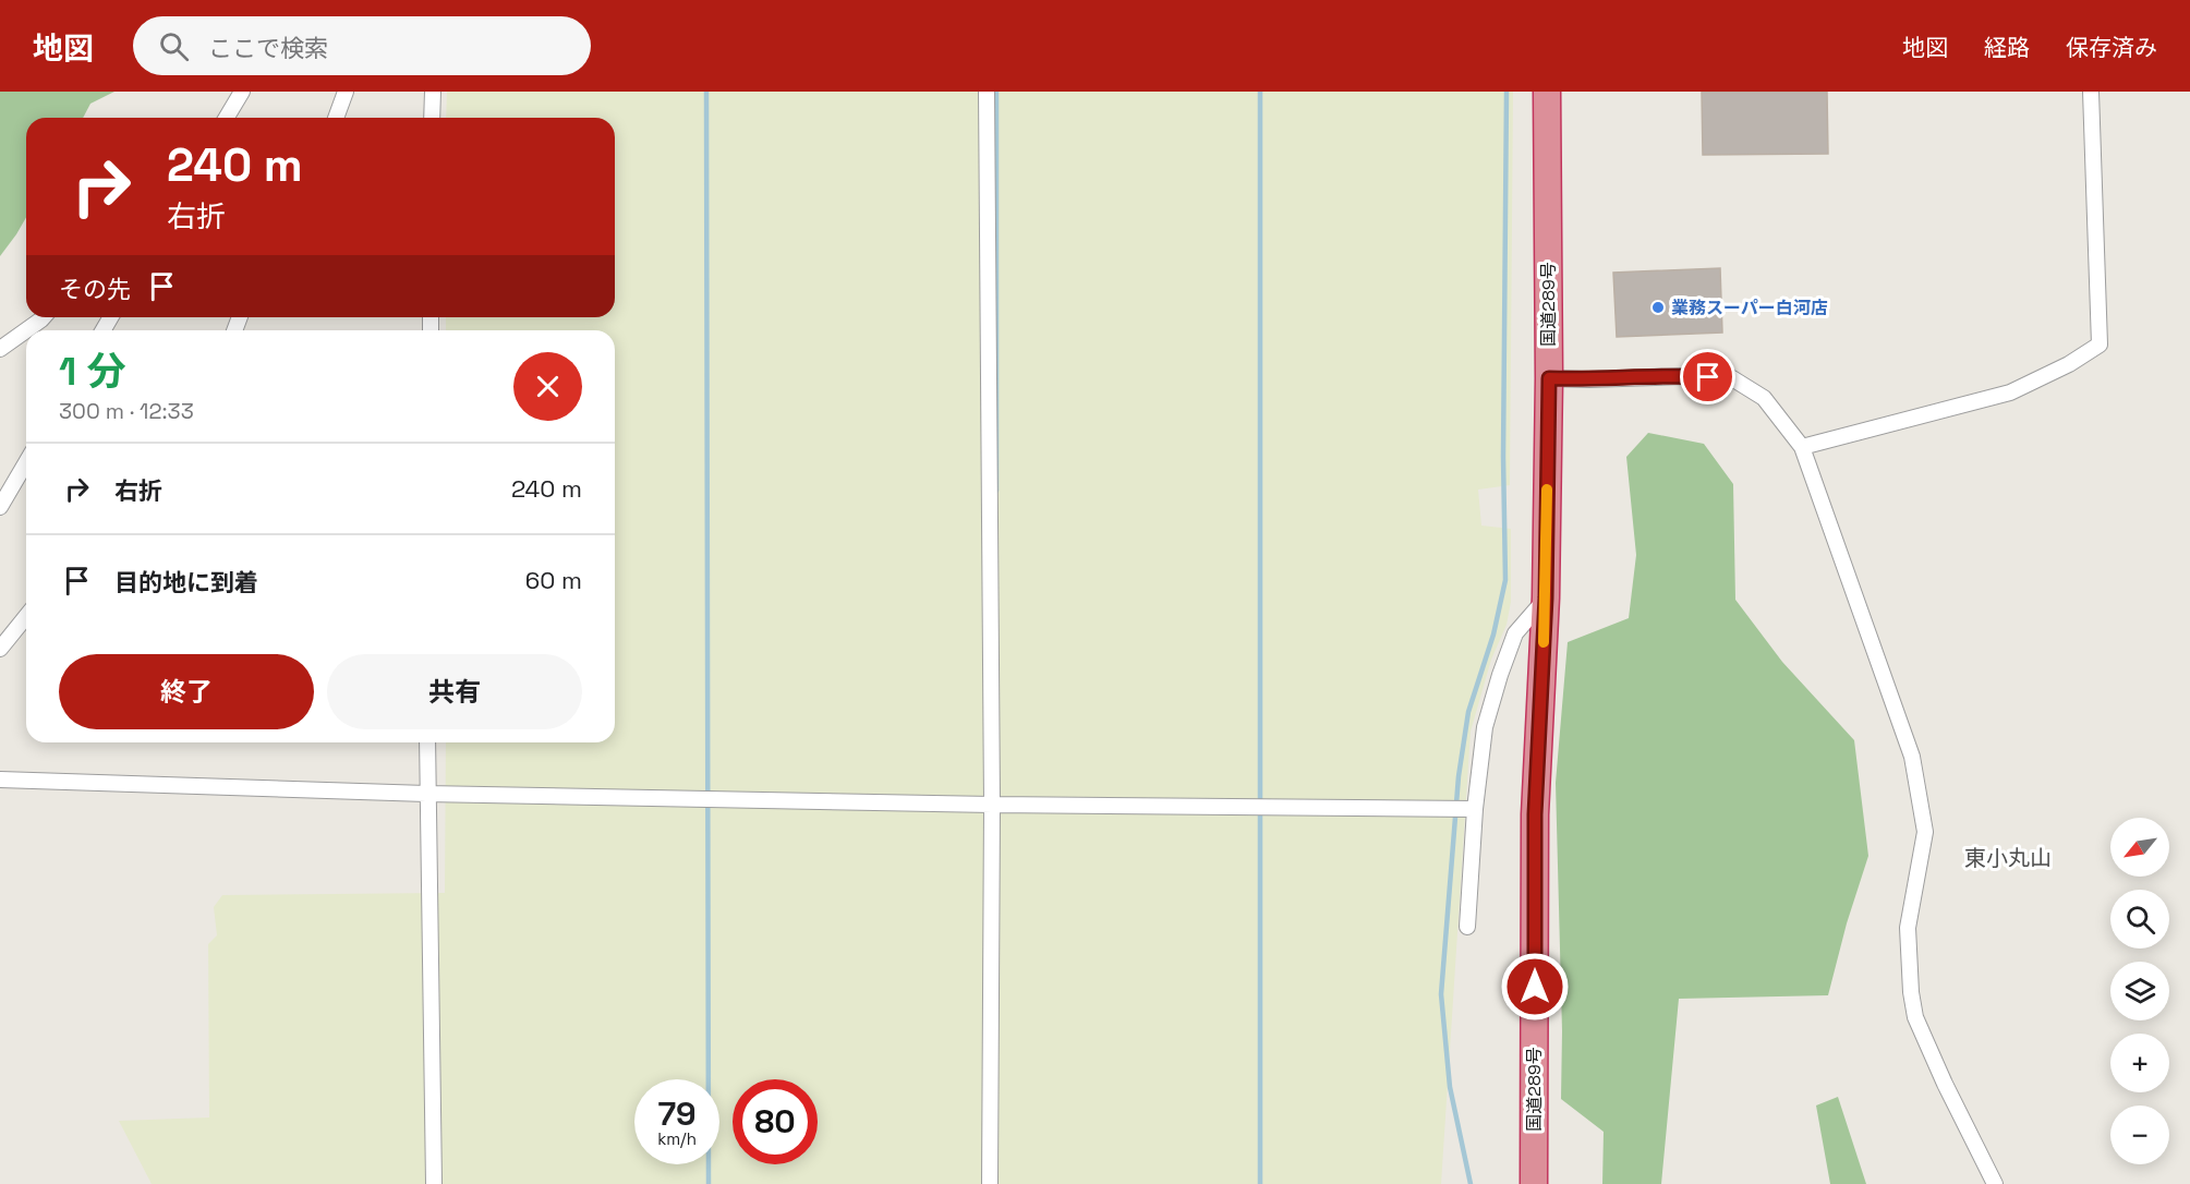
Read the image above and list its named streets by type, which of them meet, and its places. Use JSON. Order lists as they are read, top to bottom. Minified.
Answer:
{"streets":{"highway":["国道289号"]},"districts":["東小丸山"],"places":["業務スーパー白河店"],"north":"bottom left","page":{"header":"地図","search":"ここで検索","nav":["地図","経路","保存済み"],"turn":["240 m","右折"],"then":"その先","heading":["1 分","300 m · 12:33"],"list":[{"name":"右折","value":"240 m"},{"name":"目的地に到着","value":"60 m"}],"buttons":["終了","共有"],"map_buttons":["+","−"],"speed":"79 km/h","limit":"80"}}
